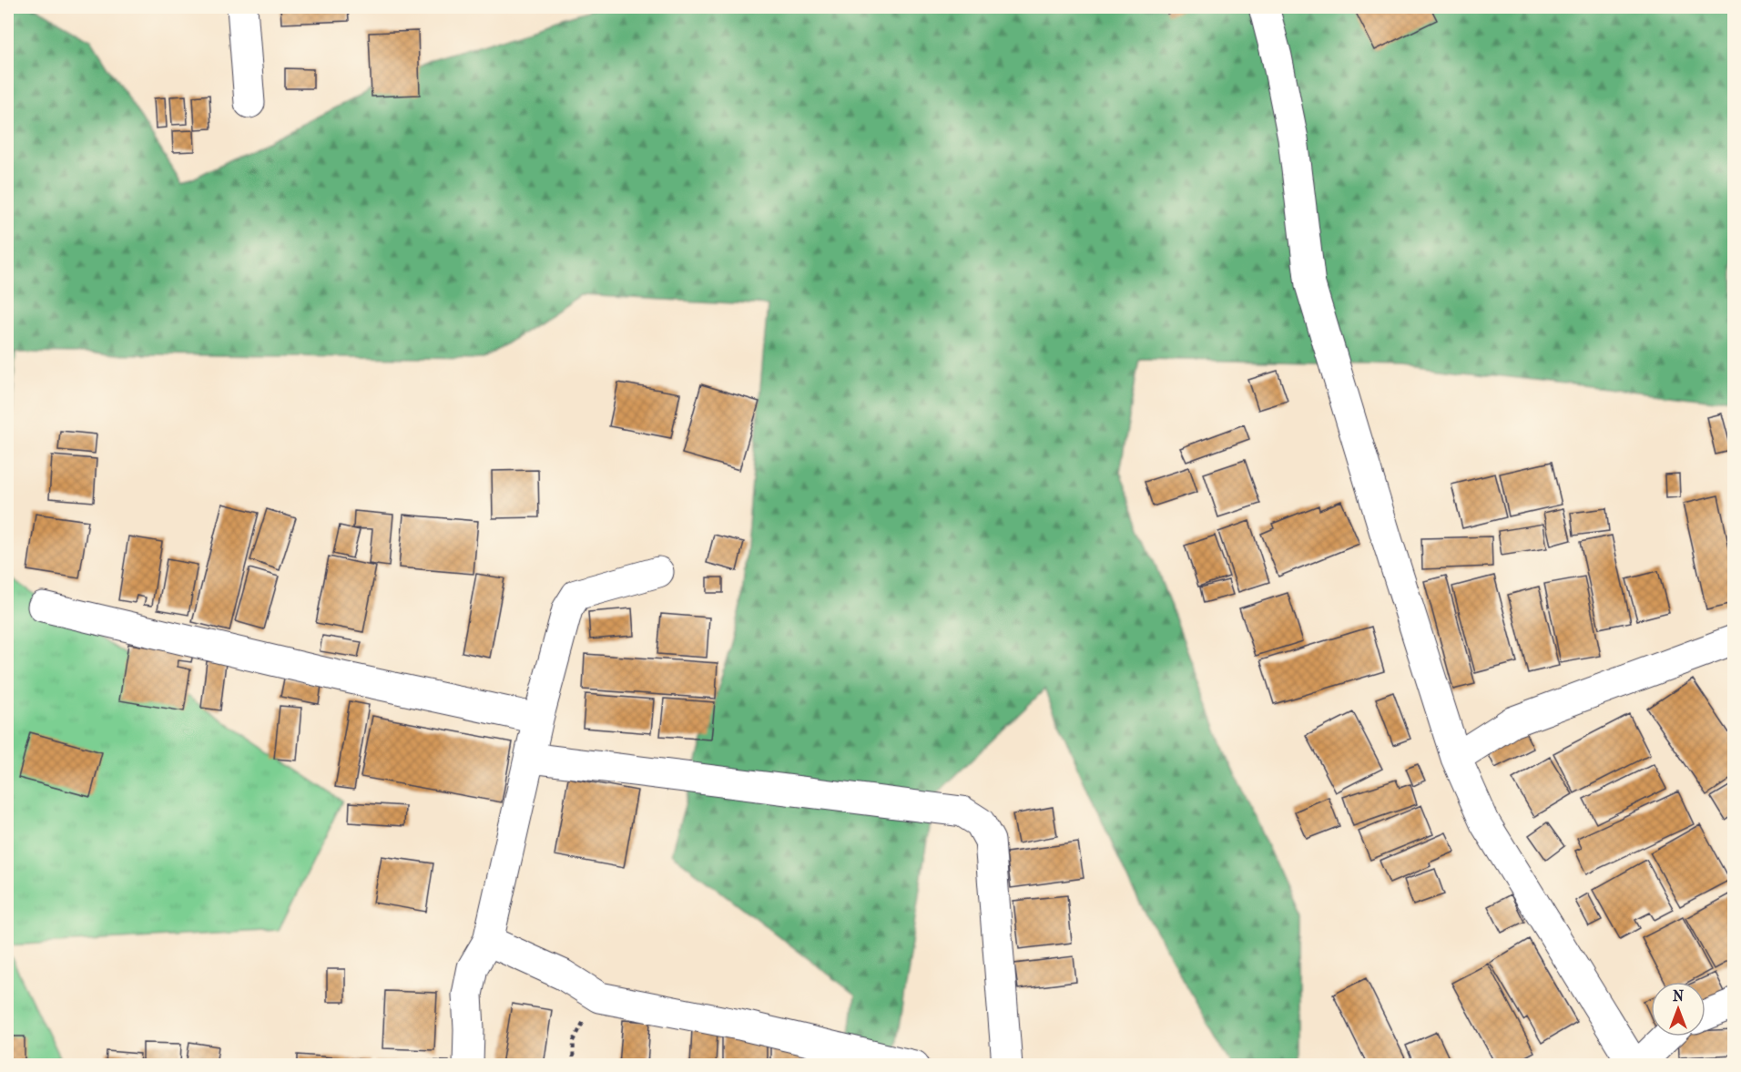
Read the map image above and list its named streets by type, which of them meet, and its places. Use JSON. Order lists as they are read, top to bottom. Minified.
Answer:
{"north":"top"}
